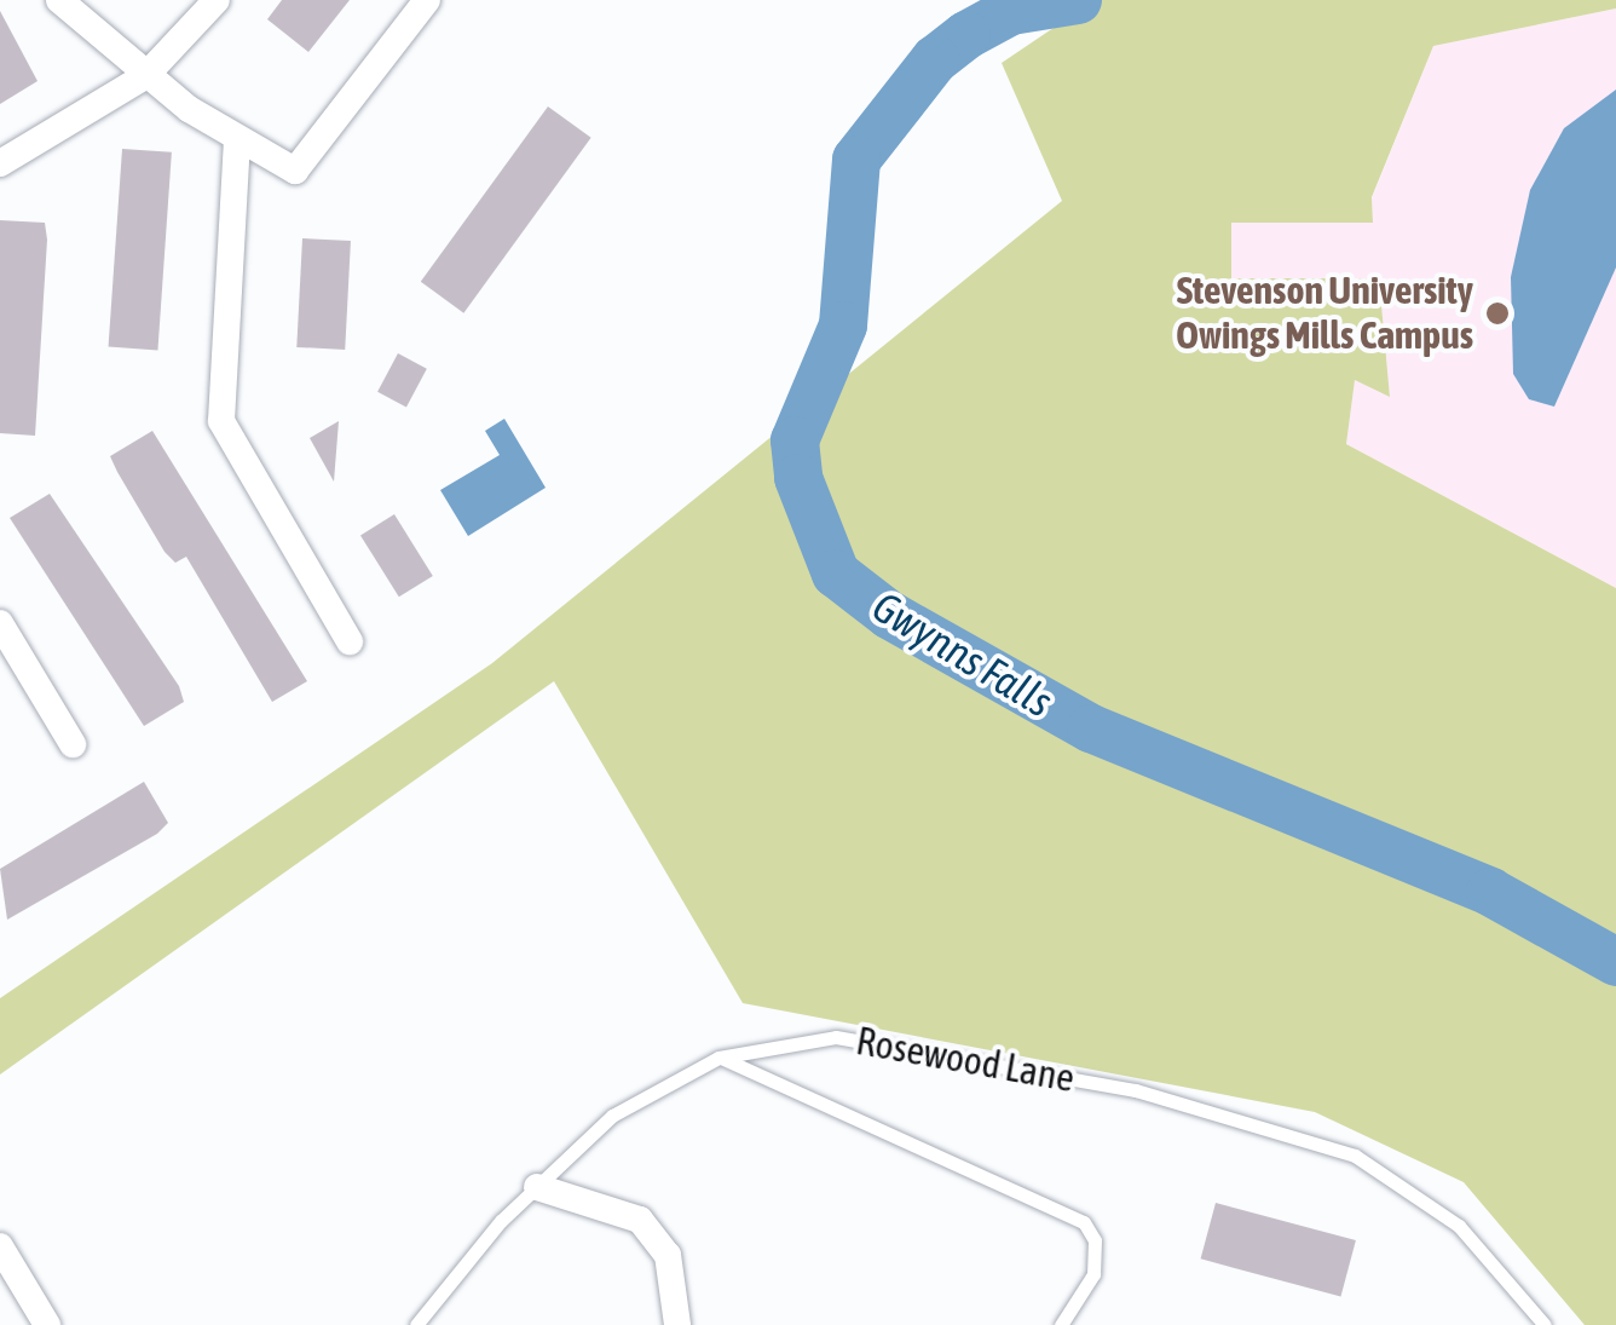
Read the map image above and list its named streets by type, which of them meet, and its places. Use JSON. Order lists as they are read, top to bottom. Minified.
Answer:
{"streets":{"lane":["Rosewood Lane"]},"water":["Gwynns Falls"],"places":["Stevenson University Owings Mills Campus"]}
